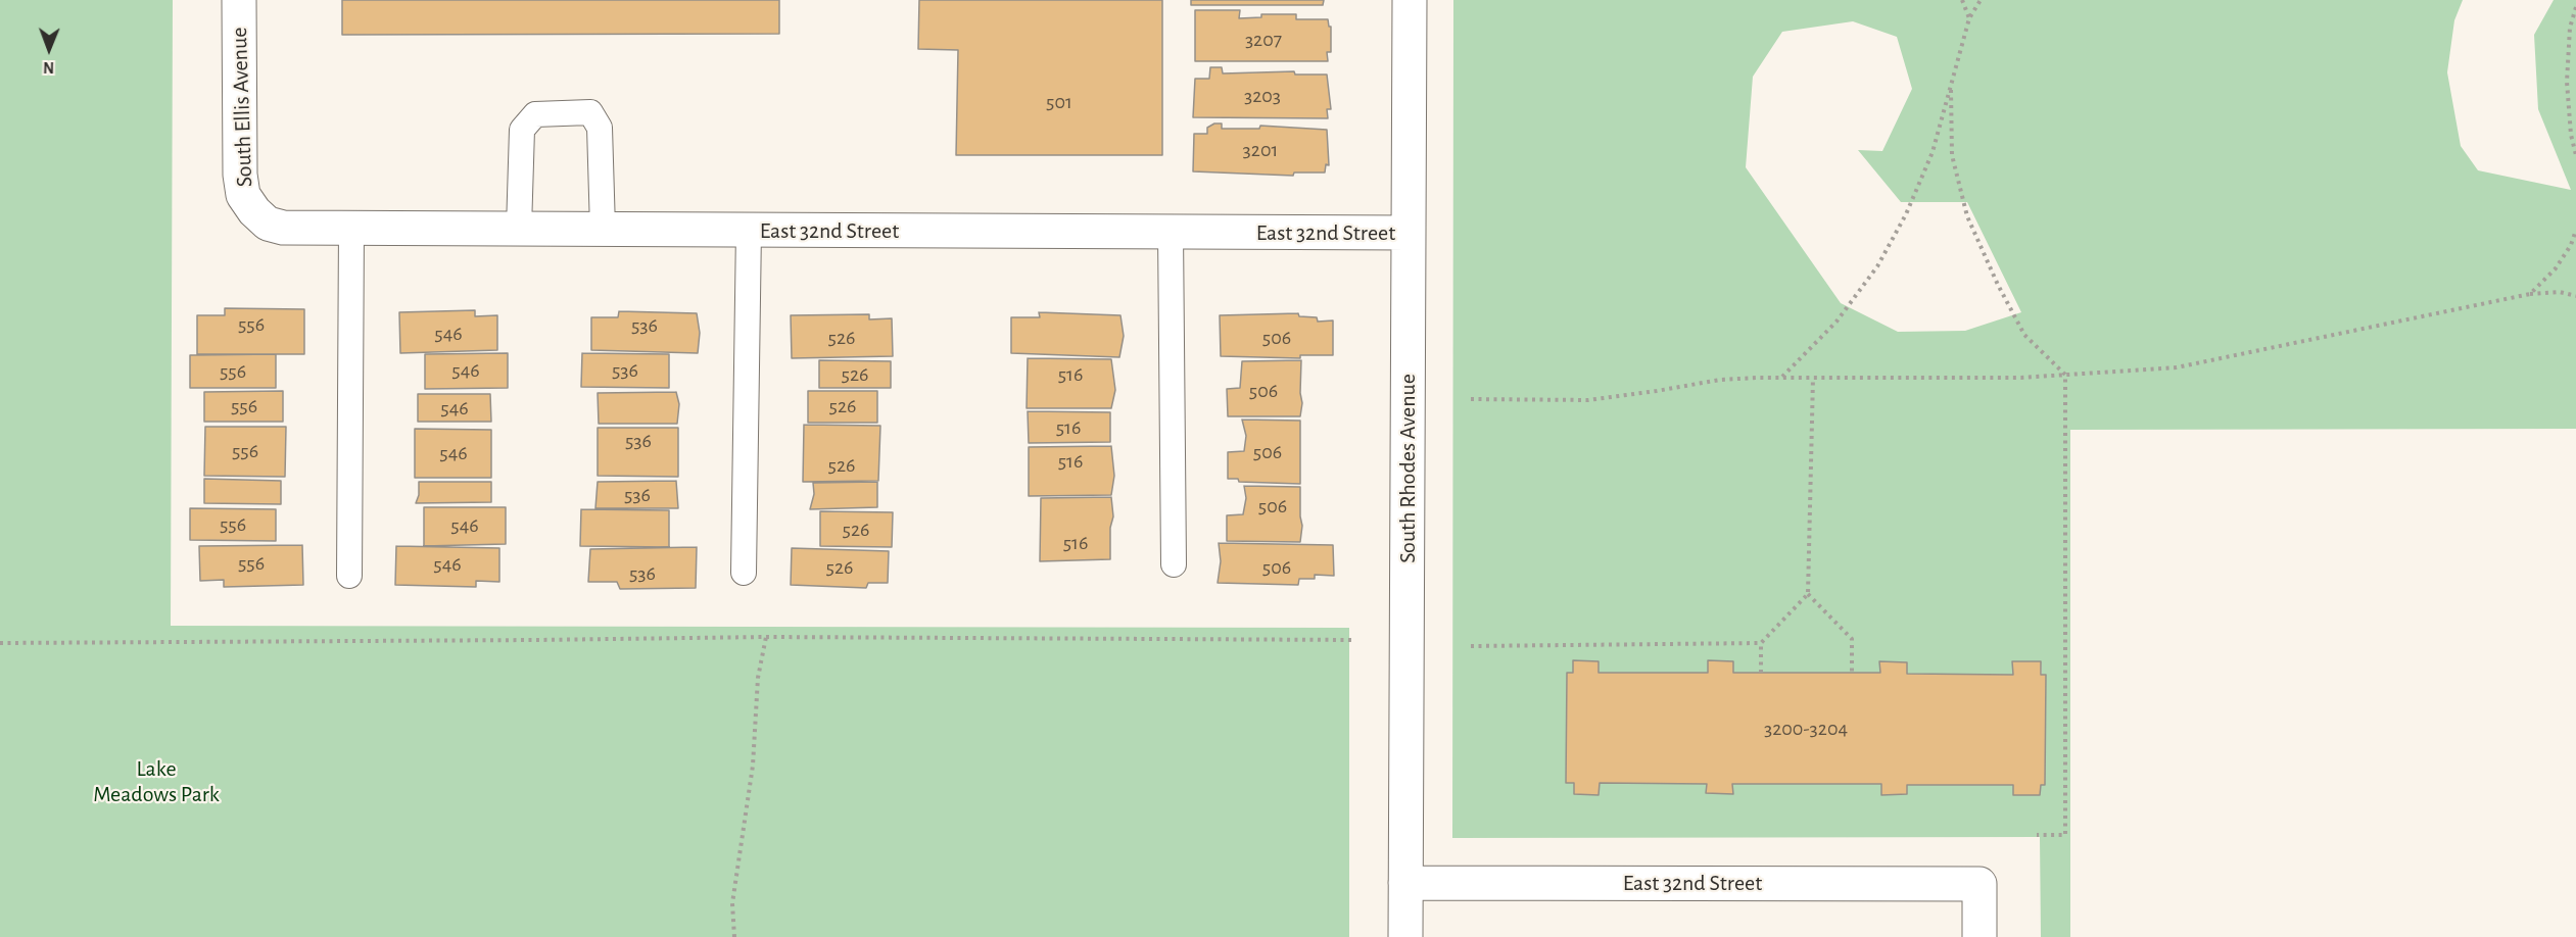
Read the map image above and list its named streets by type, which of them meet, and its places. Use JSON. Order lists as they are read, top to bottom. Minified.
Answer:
{"streets":{"street":["South Ellis Avenue","East 32nd Street","South Rhodes Avenue"]},"crossings":[["South Ellis Avenue","East 32nd Street"],["East 32nd Street","South Rhodes Avenue"]],"parks":["Lake Meadows Park"],"house_numbers":["3207","3203","501","3201","556","536","546","526","506","546","536","556","526","516","506","556","526","546","516","536","556","506","546","516","526","536","506","556","546","526","516","556","546","526","506","536","3200-3204"],"north":"bottom"}
